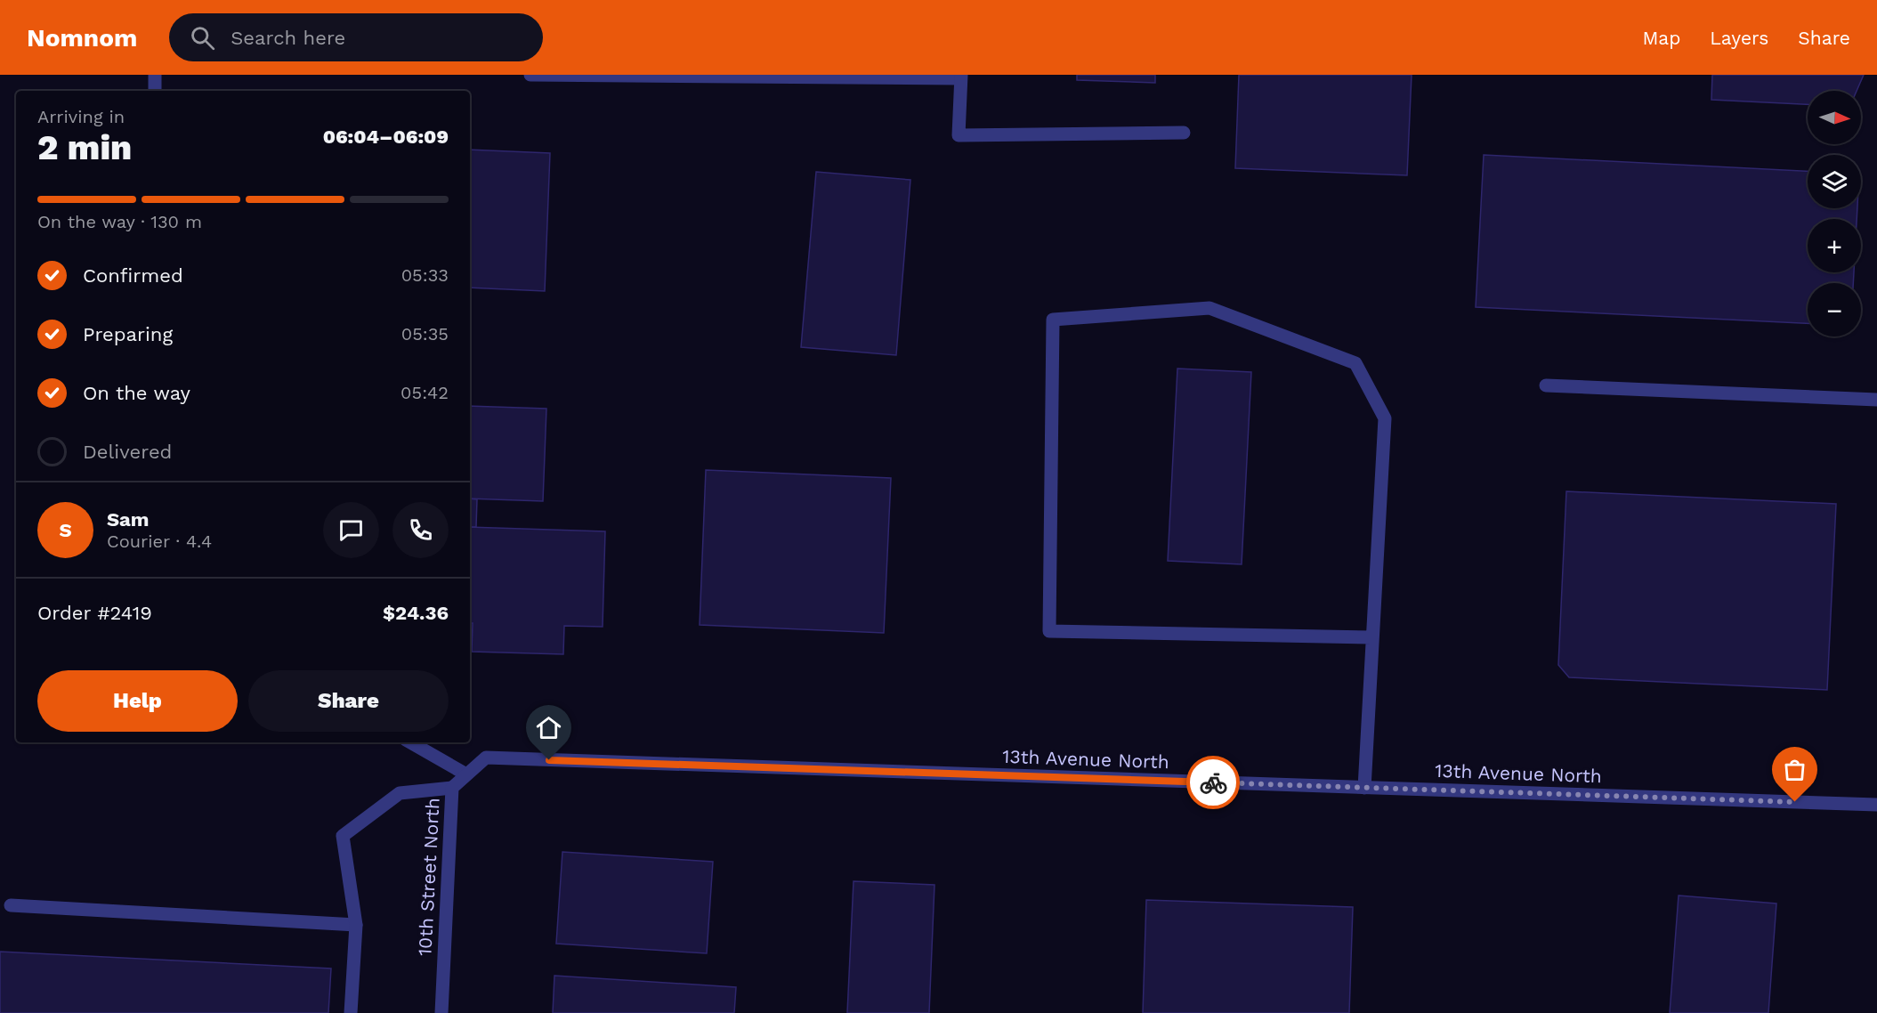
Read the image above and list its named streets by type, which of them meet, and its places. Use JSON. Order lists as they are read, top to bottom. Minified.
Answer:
{"streets":{"street":["13th Avenue North","10th Street North"]},"crossings":[["13th Avenue North","10th Street North"]],"north":"right","page":{"header":"Nomnom","search":"Search here","nav":["Map","Layers","Share"],"map_buttons":["+","−"],"heading":["2 min","Arriving in","06:04–06:09"],"panel":["Sam","Courier · 4.4","Order #2419","$24.36"],"bar":"On the way · 130 m","list":[["Confirmed","05:33"],["Preparing","05:35"],["On the way","05:42"],"Delivered"],"round":"S","buttons":["Help","Share"]}}
